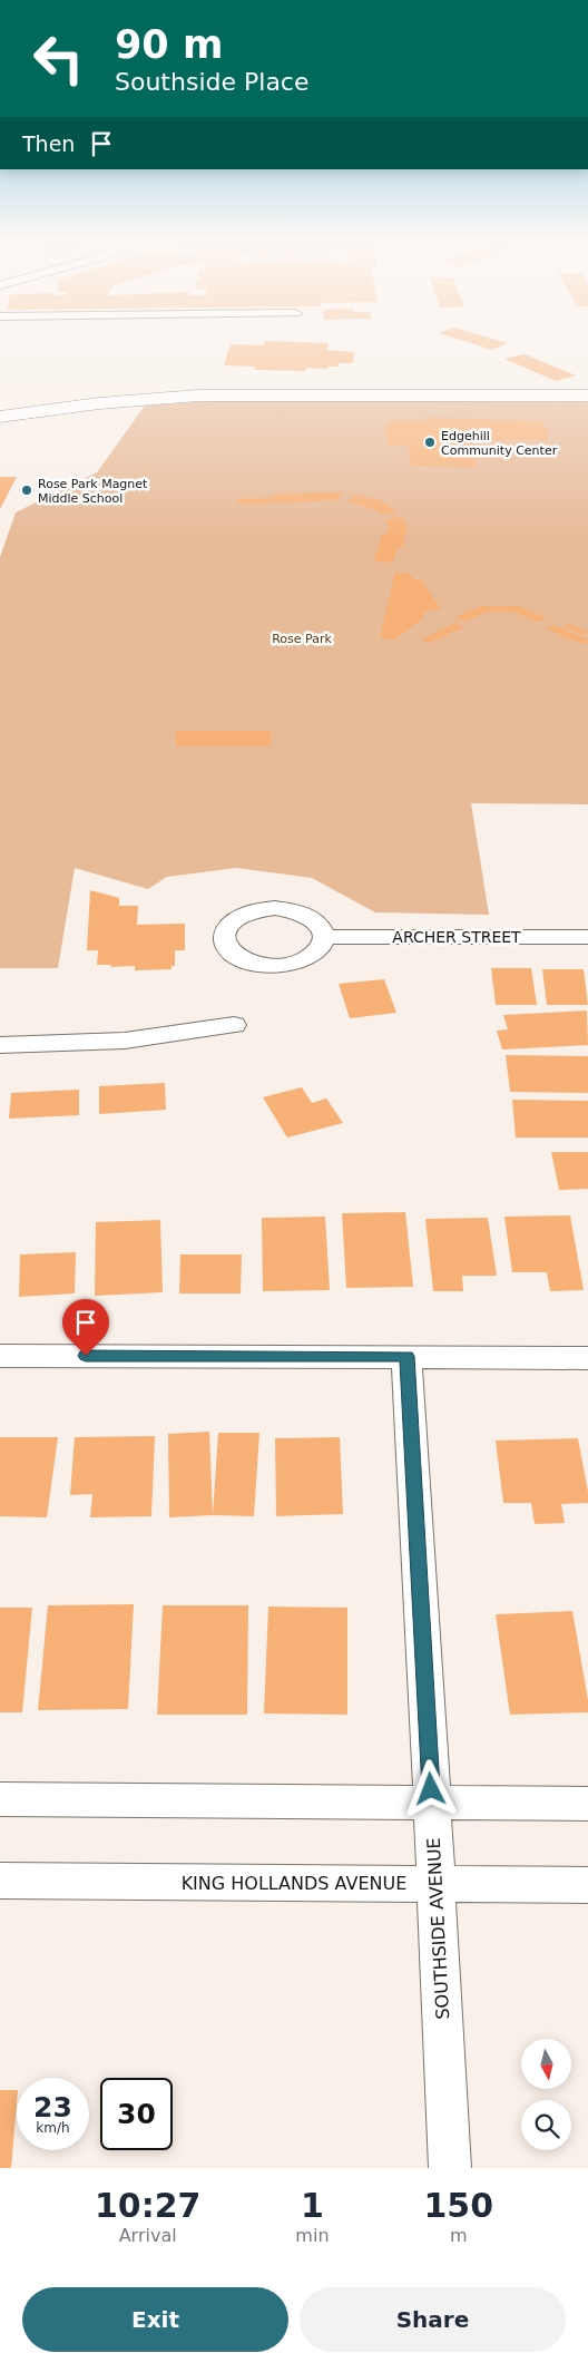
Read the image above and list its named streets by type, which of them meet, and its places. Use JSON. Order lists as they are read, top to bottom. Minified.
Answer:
{"streets":{"street":["ARCHER STREET","KING HOLLANDS AVENUE","SOUTHSIDE AVENUE"]},"crossings":[["KING HOLLANDS AVENUE","SOUTHSIDE AVENUE"]],"parks":["Rose Park"],"places":["Edgehill Community Center","Rose Park Magnet Middle School"],"north":"bottom","page":{"turn":["90 m","Southside Place"],"then":"Then","speed":"23 km/h","limit":"30","eta":["10:27","Arrival","1","min","150","m"],"buttons":["Exit","Share"]}}
